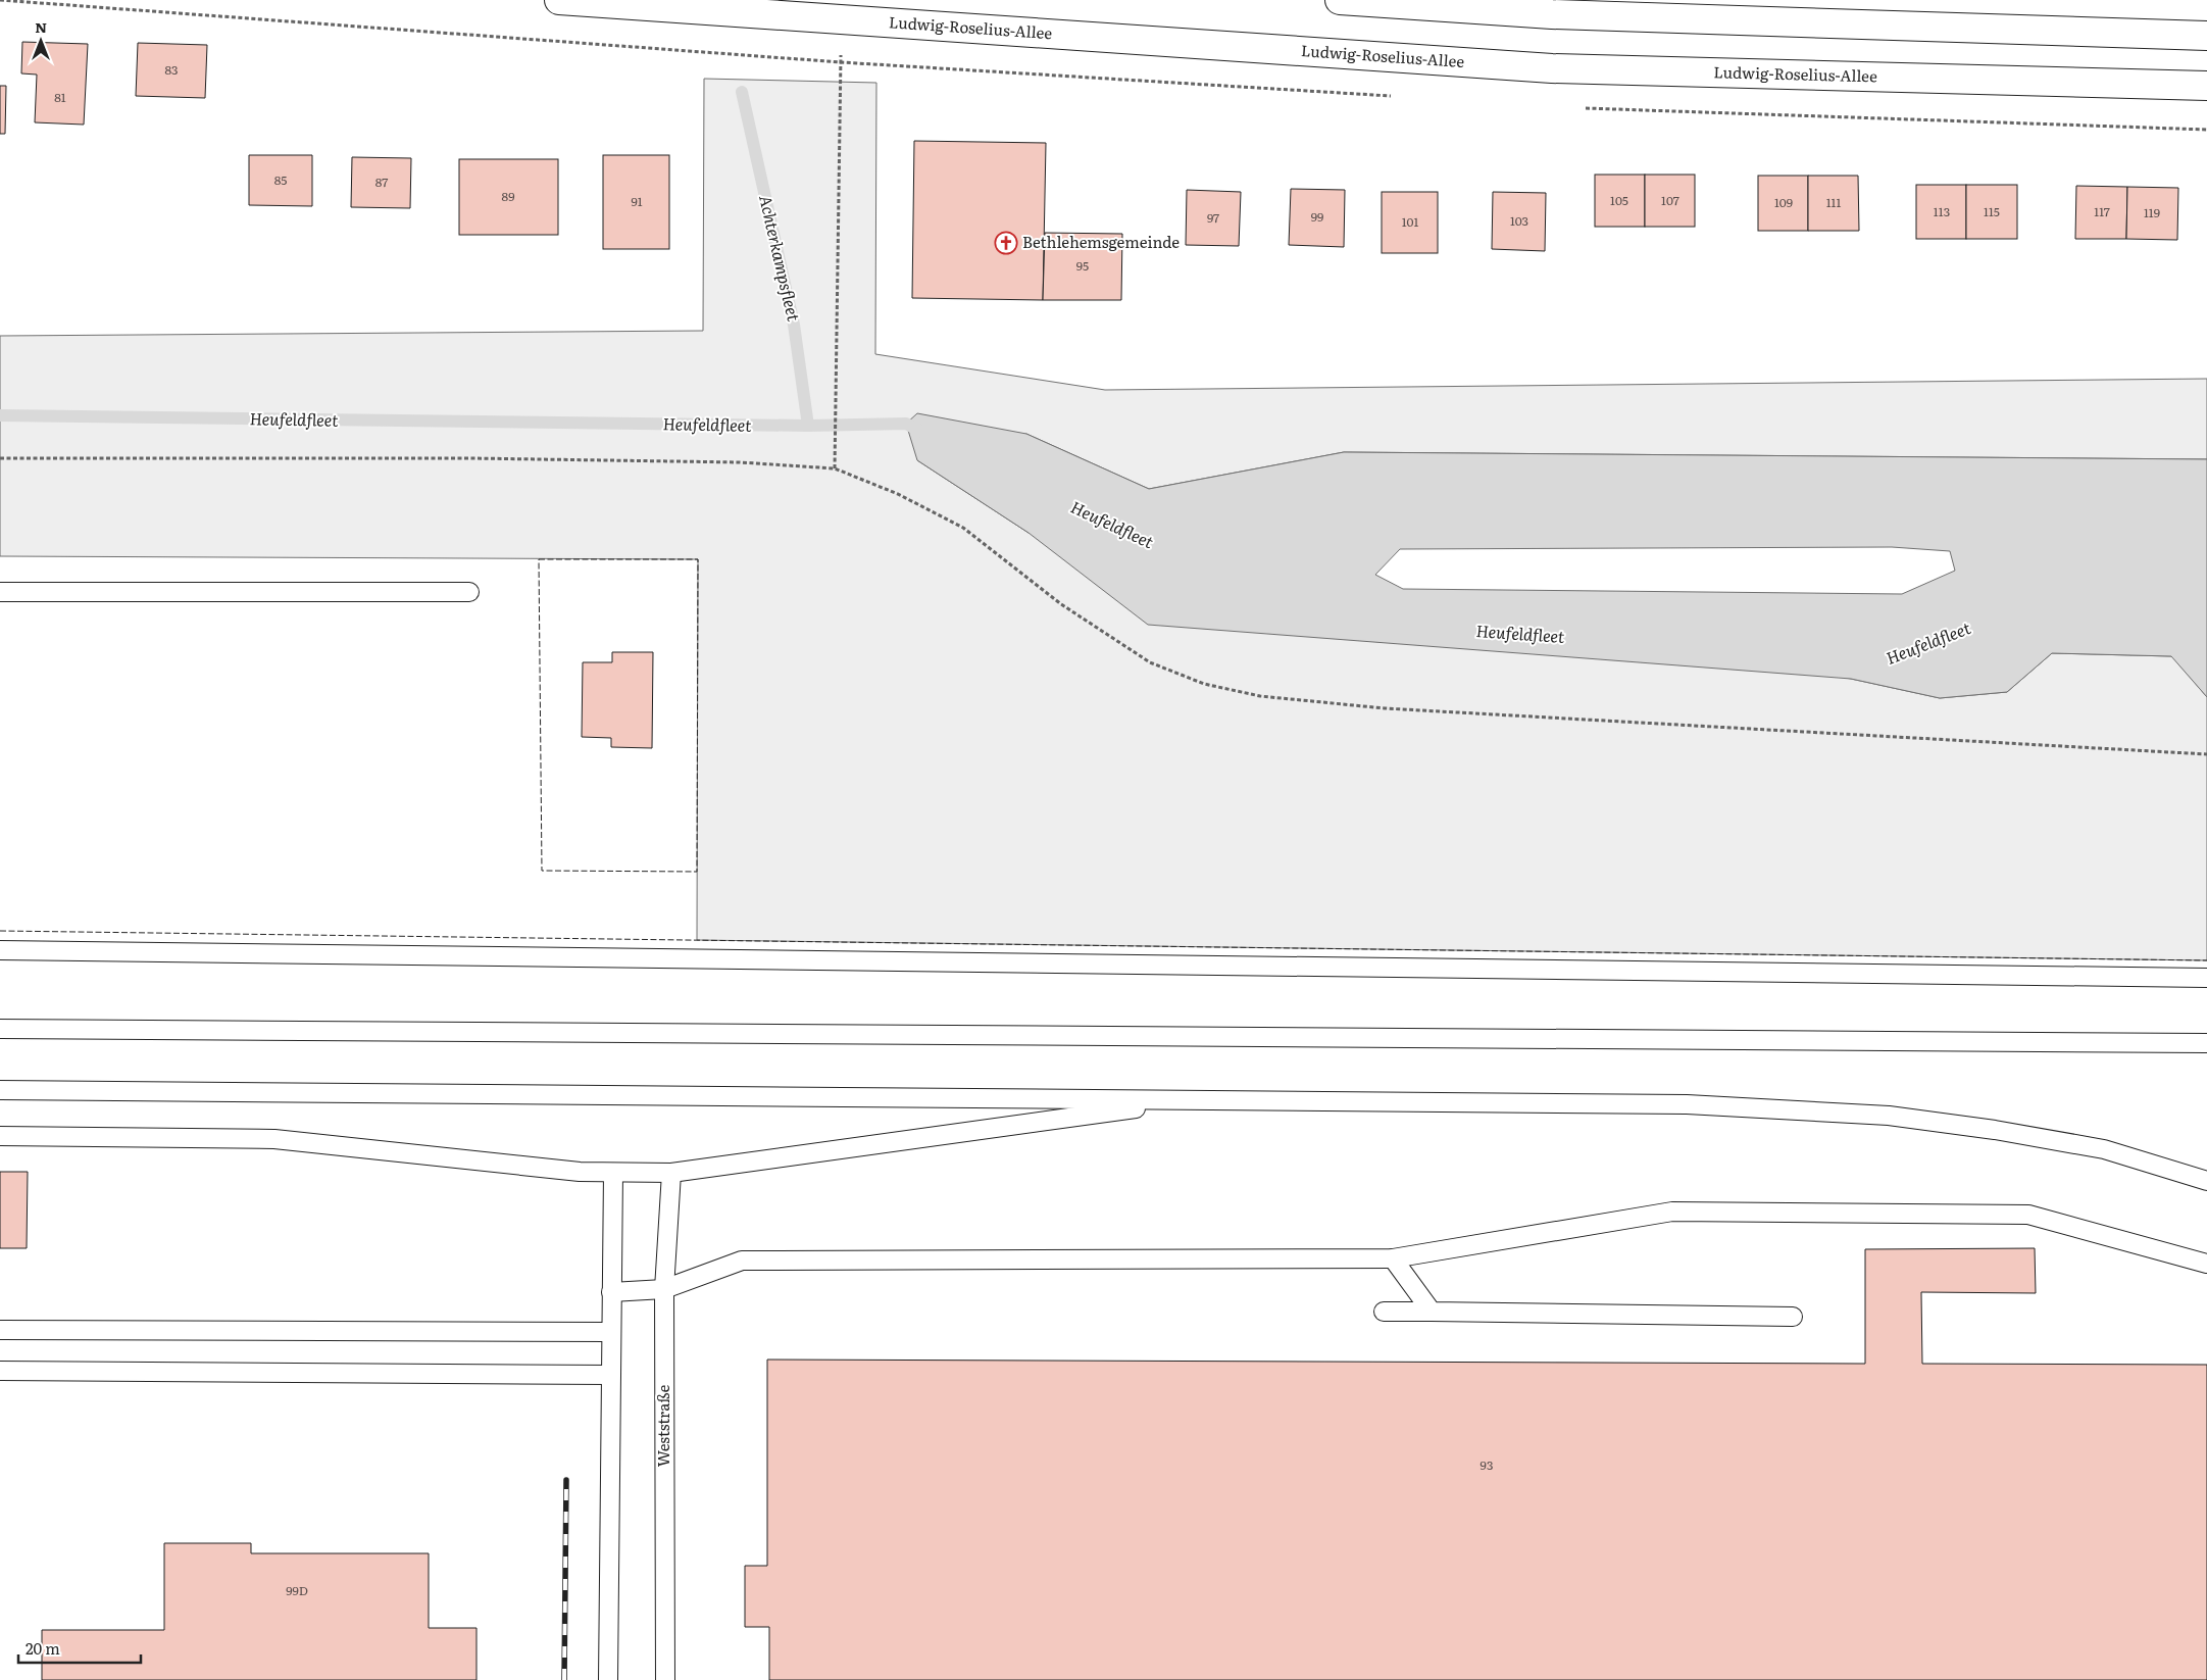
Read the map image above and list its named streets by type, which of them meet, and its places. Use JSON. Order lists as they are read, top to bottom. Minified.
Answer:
{"streets":{"main road":["Ludwig-Roselius-Allee"],"lane":["Weststraße"]},"water":["Achterkampsfleet","Heufeldfleet"],"places":{"church":["Bethlehemsgemeinde"]},"house_numbers":["83","81","85","87","89","105","107","91","109","111","113","115","117","119","99","97","103","101","95","93","99D"],"scale_bar":"20 m","north":"top"}
